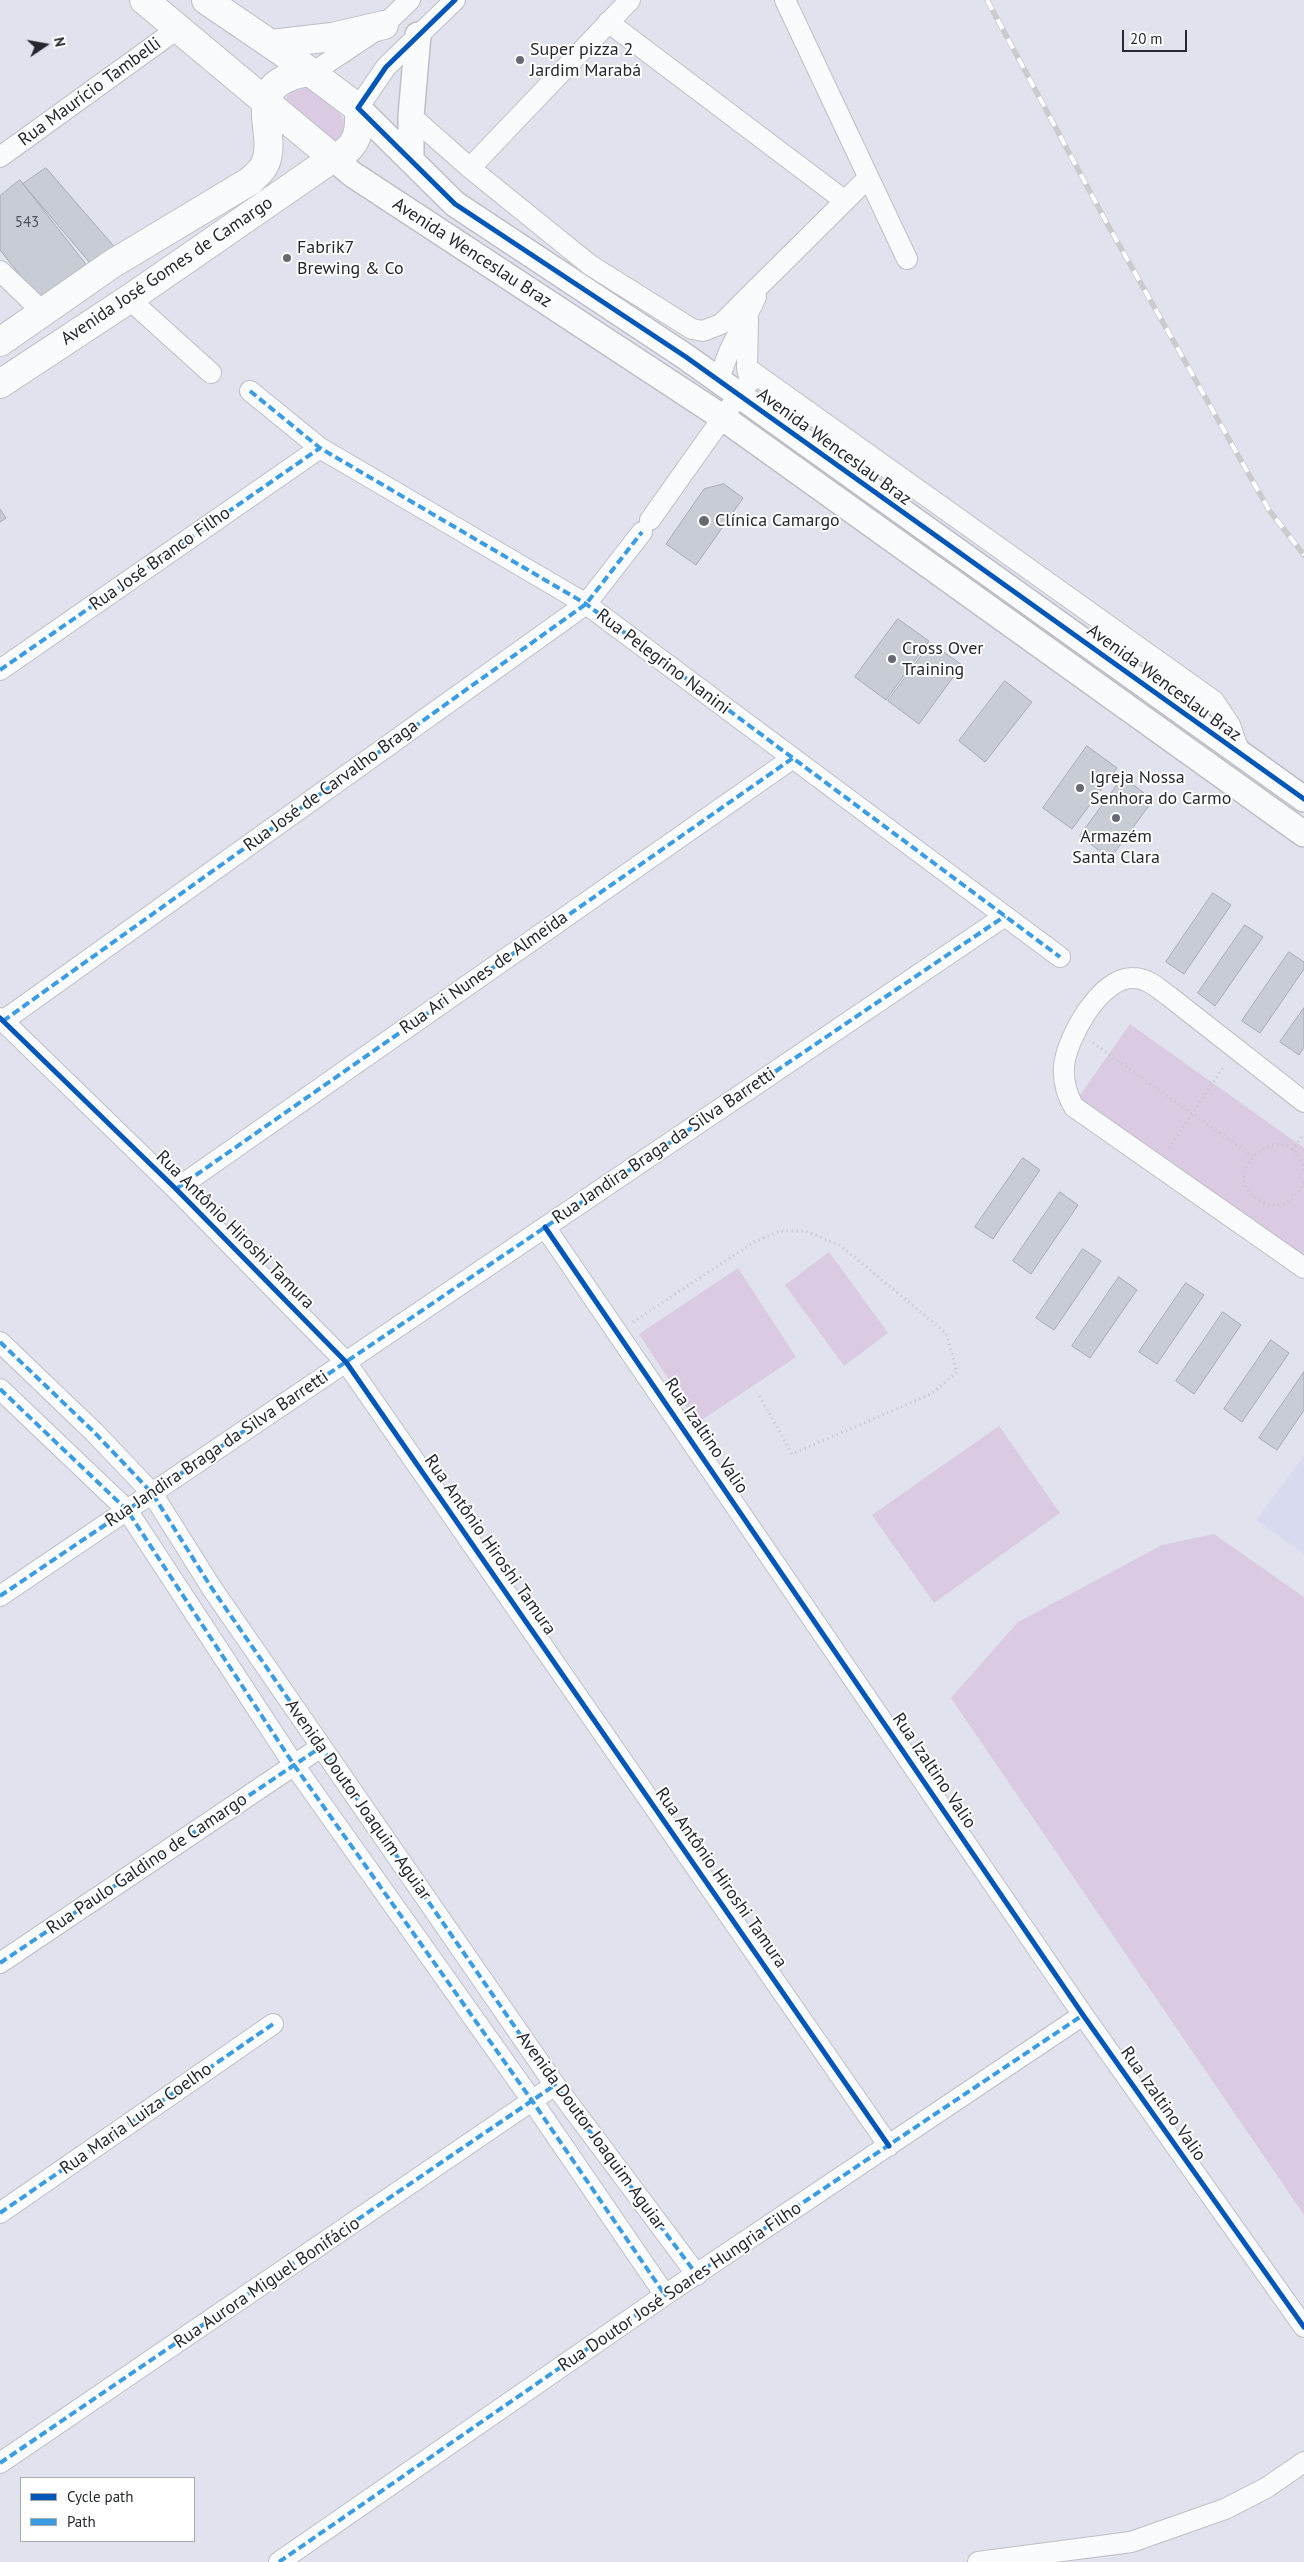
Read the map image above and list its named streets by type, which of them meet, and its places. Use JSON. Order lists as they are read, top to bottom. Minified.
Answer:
{"streets":{"main road":["Avenida Wenceslau Braz","Avenida José Gomes de Camargo"],"street":["Rua Maurício Tambelli","Rua José Branco Filho","Rua Pelegrino Nanini","Rua José de Carvalho Braga","Rua Ari Nunes de Almeida","Rua Jandira Braga da Silva Barretti","Rua Antônio Hiroshi Tamura","Rua Izaltino Valio","Avenida Doutor Joaquim Aguiar","Rua Paulo Galdino de Camargo","Rua Maria Luiza Coelho","Rua Aurora Miguel Bonifácio","Rua Doutor José Soares Hungria Filho"]},"crossings":[["Rua Maurício Tambelli","Avenida Wenceslau Braz"],["Avenida Wenceslau Braz","Avenida José Gomes de Camargo"],["Avenida Wenceslau Braz","Rua José de Carvalho Braga"],["Rua José Branco Filho","Rua Pelegrino Nanini"],["Rua Pelegrino Nanini","Rua José de Carvalho Braga"],["Rua Pelegrino Nanini","Rua Ari Nunes de Almeida"],["Rua Pelegrino Nanini","Rua Jandira Braga da Silva Barretti"],["Rua José de Carvalho Braga","Rua Antônio Hiroshi Tamura"],["Rua Ari Nunes de Almeida","Rua Antônio Hiroshi Tamura"],["Rua Jandira Braga da Silva Barretti","Rua Antônio Hiroshi Tamura"],["Rua Jandira Braga da Silva Barretti","Rua Izaltino Valio"],["Rua Jandira Braga da Silva Barretti","Avenida Doutor Joaquim Aguiar"],["Rua Antônio Hiroshi Tamura","Rua Doutor José Soares Hungria Filho"],["Rua Izaltino Valio","Rua Doutor José Soares Hungria Filho"],["Avenida Doutor Joaquim Aguiar","Rua Paulo Galdino de Camargo"],["Avenida Doutor Joaquim Aguiar","Rua Aurora Miguel Bonifácio"],["Avenida Doutor Joaquim Aguiar","Rua Doutor José Soares Hungria Filho"]],"places":["Super pizza 2 Jardim Marabá","Fabrik7 Brewing & Co","Clínica Camargo","Cross Over Training","Igreja Nossa Senhora do Carmo","Armazém Santa Clara"],"house_numbers":["543"],"legend":["Cycle path","Path"],"scale_bar":"20 m","north":"right"}
